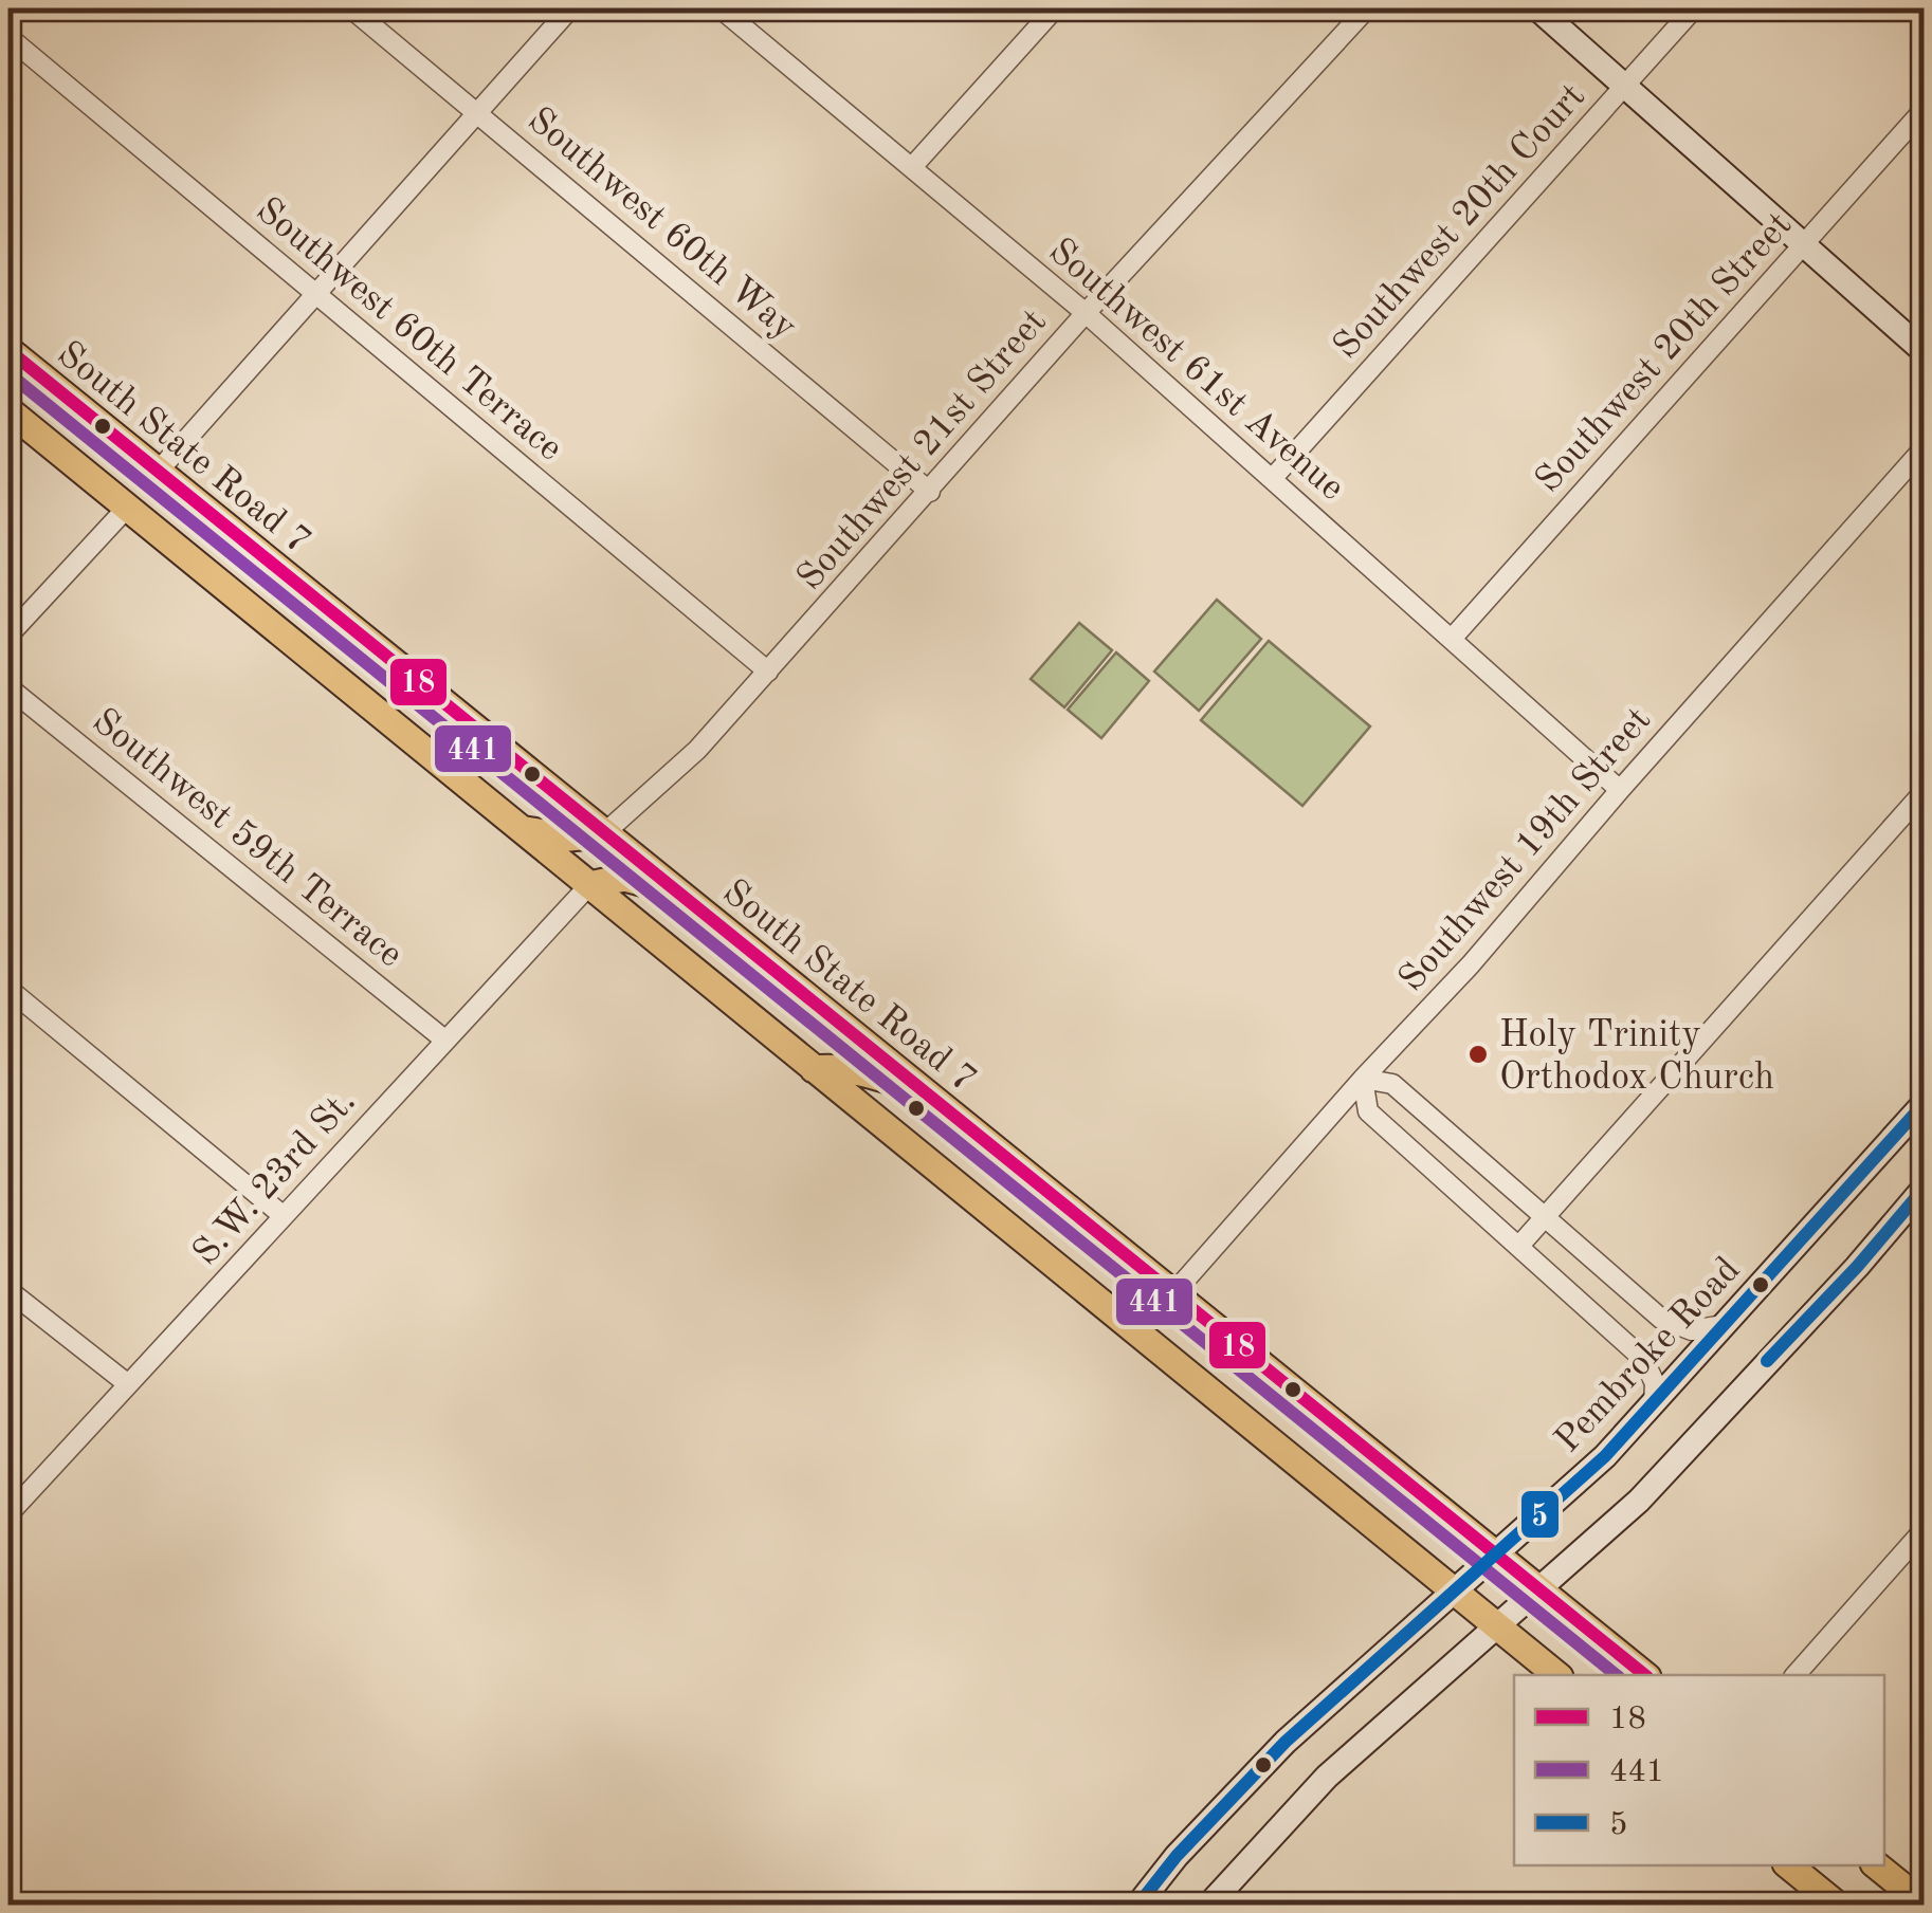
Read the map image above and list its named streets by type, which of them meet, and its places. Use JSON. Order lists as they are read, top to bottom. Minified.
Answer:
{"streets":{"main road":["South State Road 7","Pembroke Road"],"street":["Southwest 20th Court","Southwest 60th Way","Southwest 60th Terrace","Southwest 20th Street","Southwest 61st Avenue","Southwest 21st Street","Southwest 59th Terrace","Southwest 19th Street","S.W. 23rd St."]},"crossings":[["Southwest 20th Court","Southwest 61st Avenue"],["Southwest 60th Way","Southwest 21st Street"],["Southwest 60th Terrace","Southwest 21st Street"],["Southwest 20th Street","Southwest 61st Avenue"],["Southwest 61st Avenue","Southwest 21st Street"],["Southwest 61st Avenue","Southwest 19th Street"],["South State Road 7","Southwest 21st Street"],["South State Road 7","Southwest 19th Street"],["South State Road 7","Pembroke Road"],["Southwest 59th Terrace","S.W. 23rd St."]],"places":["Holy Trinity Orthodox Church"],"lines":["transit line 18","transit line 441","transit line 5"],"legend":["18","441","5"]}
